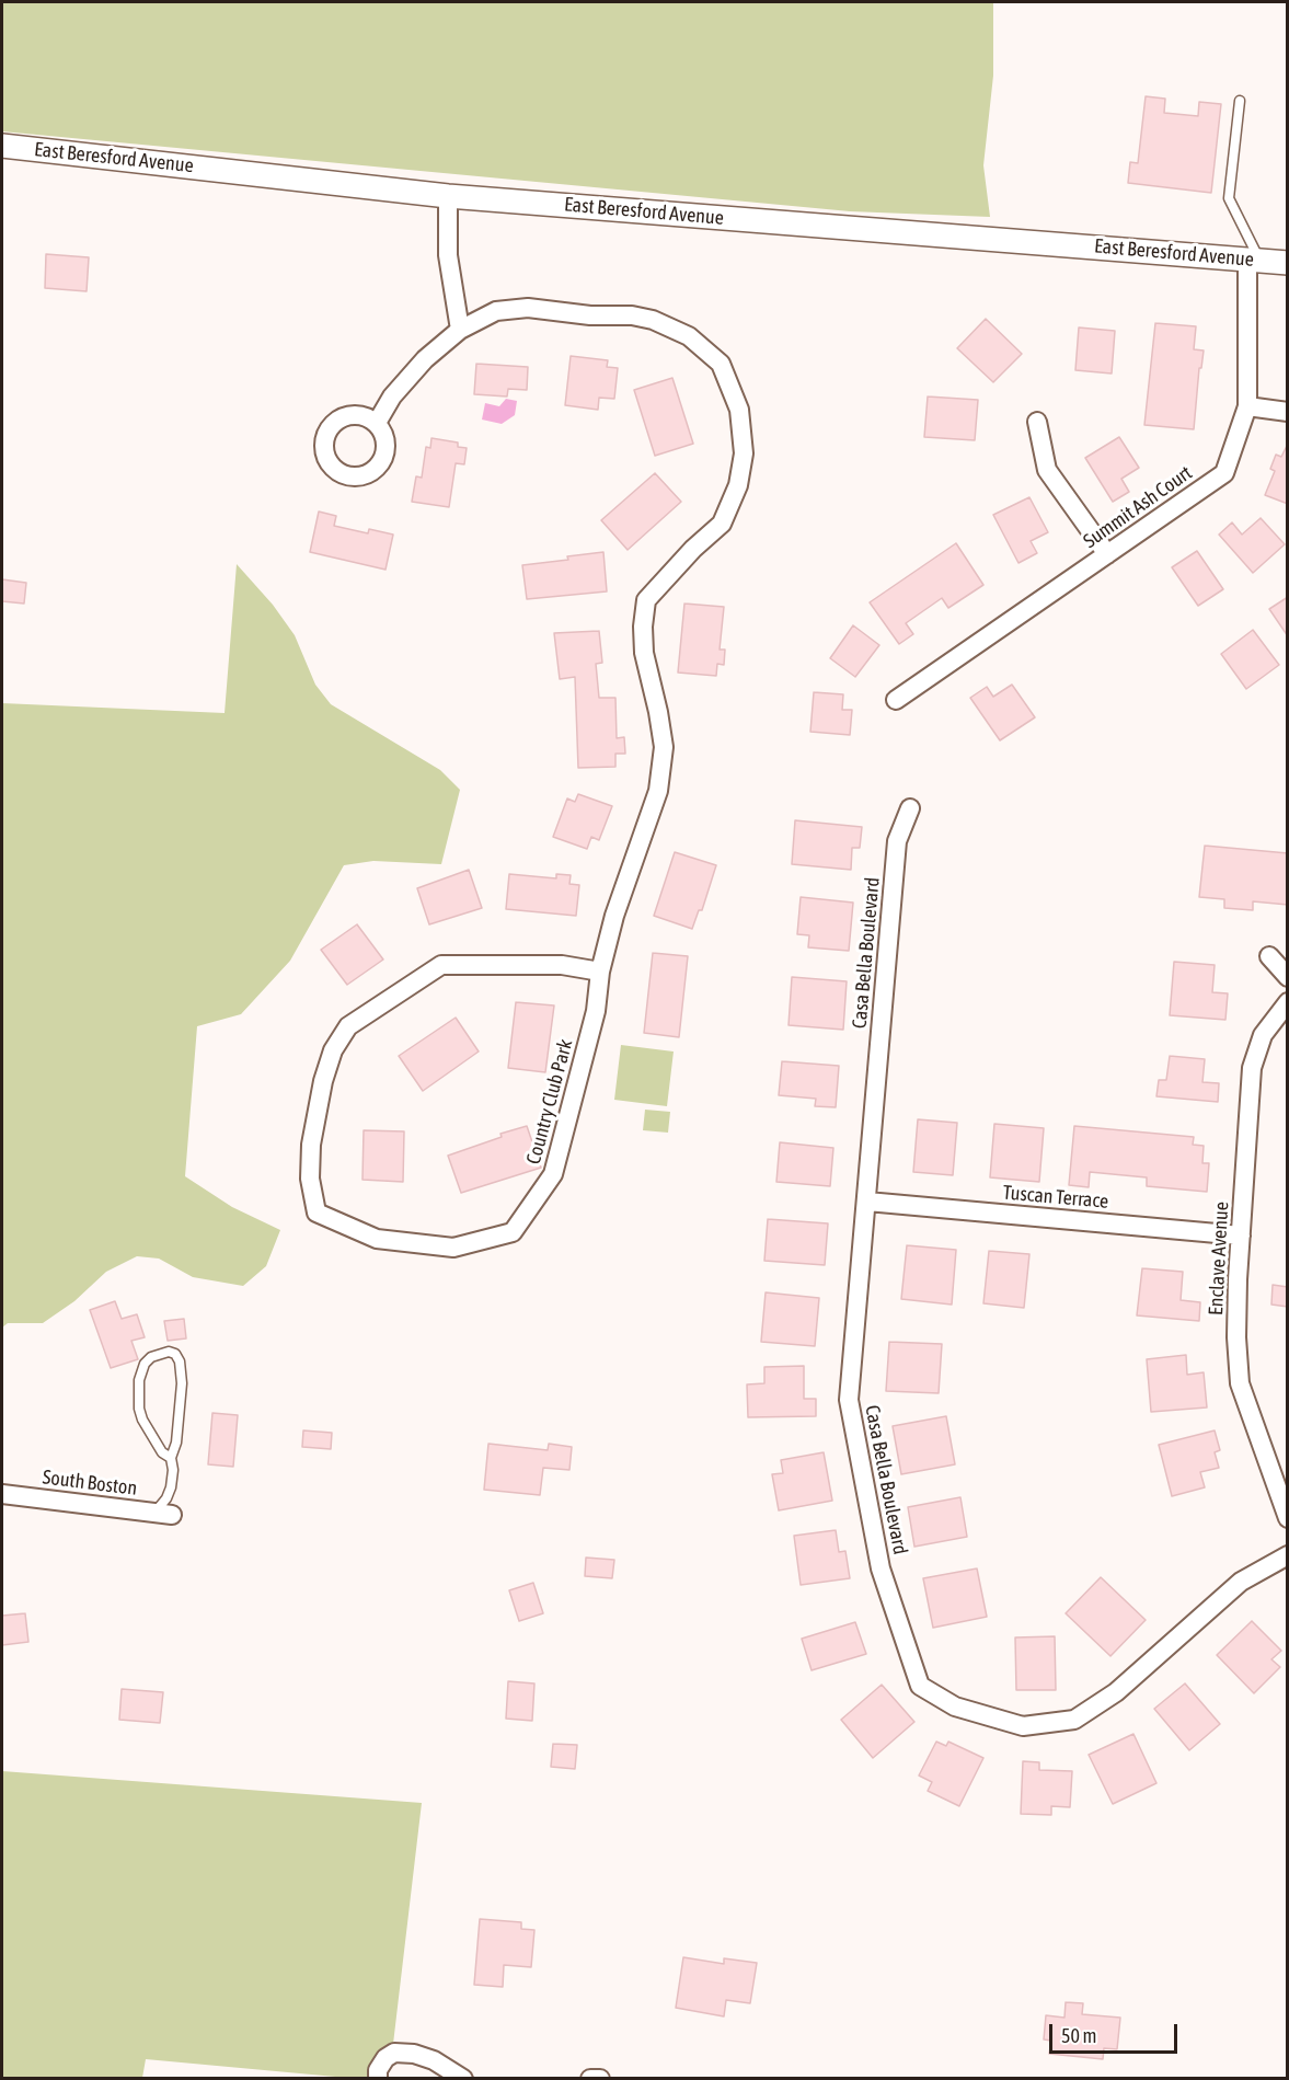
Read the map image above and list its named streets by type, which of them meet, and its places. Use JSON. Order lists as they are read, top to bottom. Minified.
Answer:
{"streets":{"street":["East Beresford Avenue","Summit Ash Court","Casa Bella Boulevard","Country Club Park","Tuscan Terrace","Enclave Avenue","South Boston"]},"crossings":[["East Beresford Avenue","Summit Ash Court"],["Casa Bella Boulevard","Tuscan Terrace"],["Tuscan Terrace","Enclave Avenue"]],"scale_bar":"50 m"}
